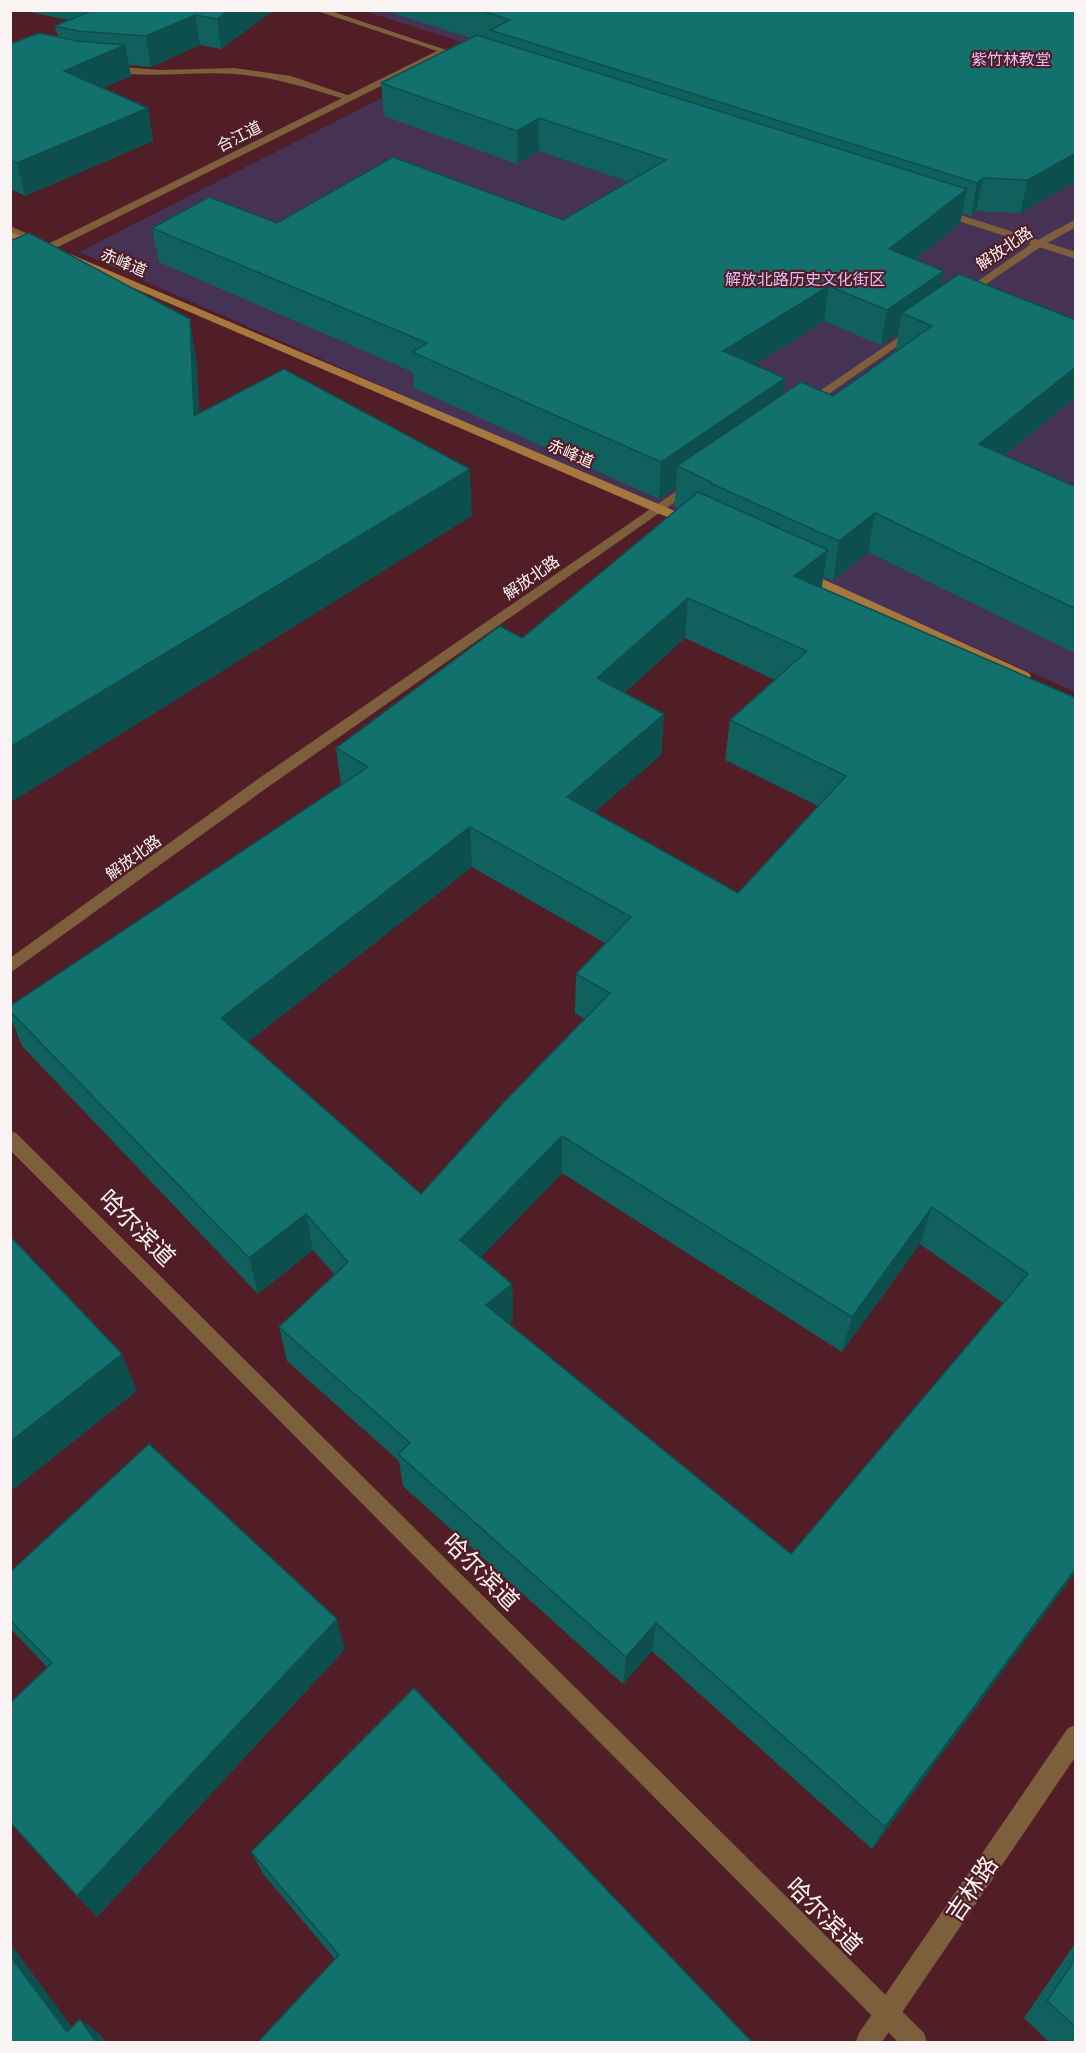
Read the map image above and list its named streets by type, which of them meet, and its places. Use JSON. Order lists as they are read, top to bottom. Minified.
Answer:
{"streets":{"main road":["赤峰道"],"street":["合江道","解放北路","哈尔滨道","吉林路"]},"crossings":[["合江道","赤峰道"],["解放北路","赤峰道"],["哈尔滨道","吉林路"]],"parks":["紫竹林教堂","解放北路历史文化街区"]}
